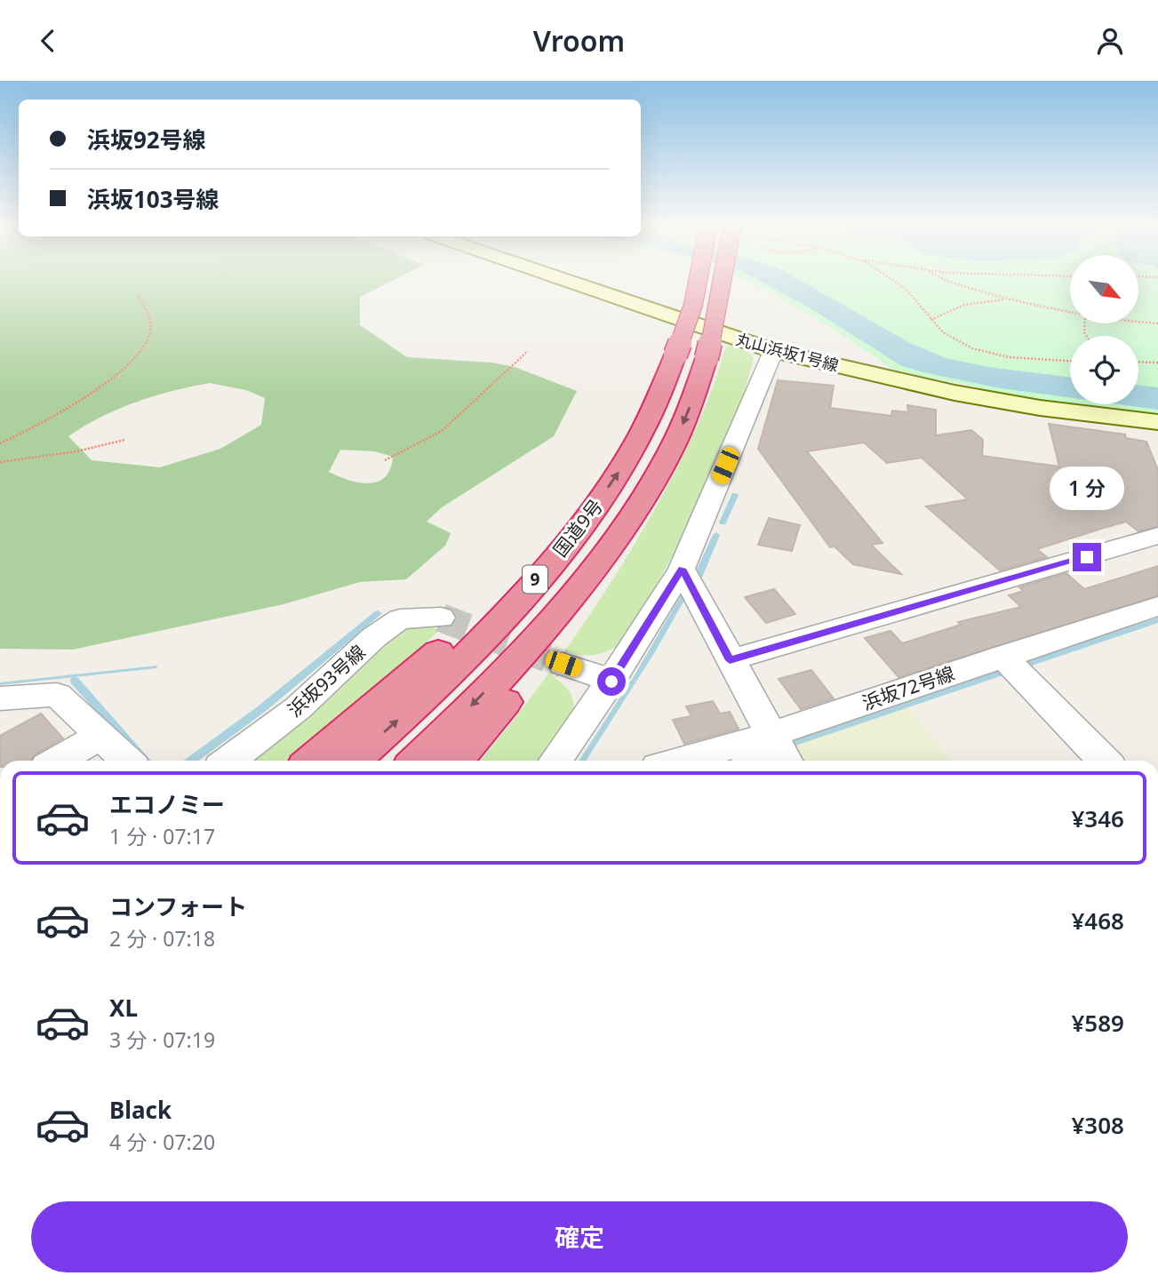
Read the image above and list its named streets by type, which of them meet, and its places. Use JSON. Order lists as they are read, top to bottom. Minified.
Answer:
{"streets":{"highway":["国道9号","9"],"street":["丸山浜坂1号線","浜坂93号線","浜坂72号線"]},"north":"bottom right","page":{"header":"Vroom","banner":["浜坂92号線","浜坂103号線"],"bubble":"1 分","list":[{"name":"エコノミー","note":"1 分 · 07:17","value":"¥346"},{"name":"コンフォート","note":"2 分 · 07:18","value":"¥468"},{"name":"XL","note":"3 分 · 07:19","value":"¥589"},{"name":"Black","note":"4 分 · 07:20","value":"¥308"}],"buttons":"確定"}}
